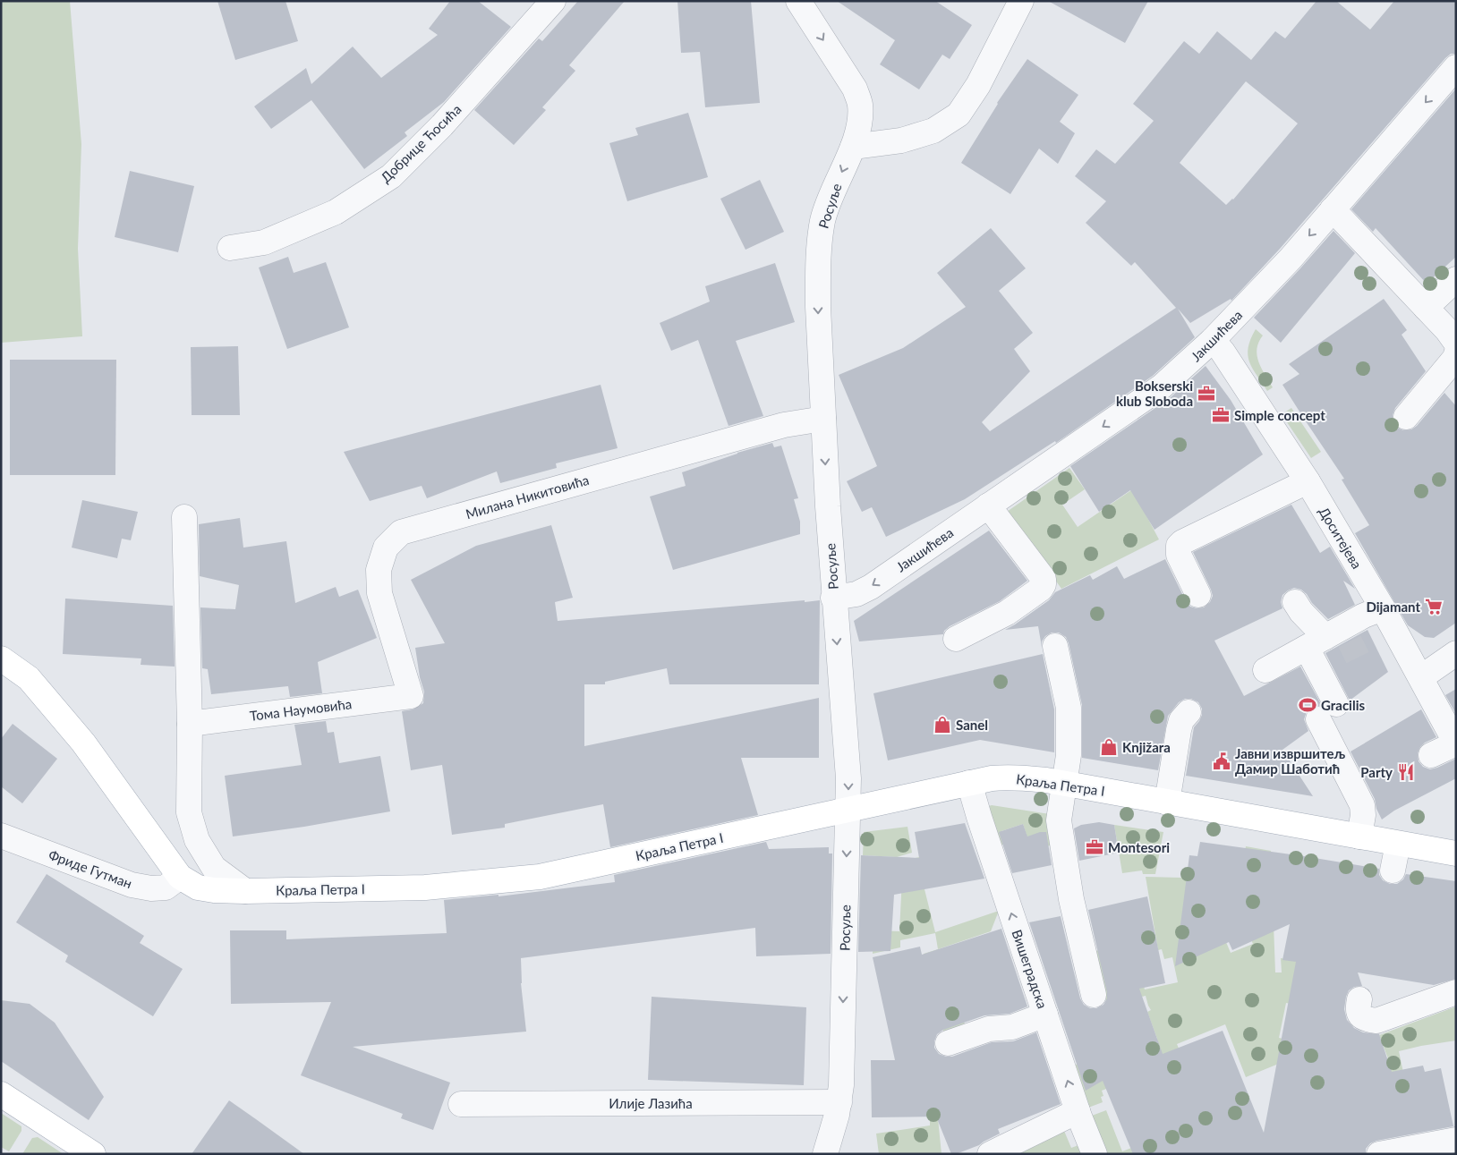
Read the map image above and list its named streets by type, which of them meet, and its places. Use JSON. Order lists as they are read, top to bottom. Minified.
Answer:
{"streets":{"main road":["Краља Петра I"],"street":["Добрице Ћосића","Росуље","Јакшићева","Милана Никитовића","Доситејева","Тома Наумовића","Фриде Гутман","Вишеградска","Илије Лазића"]},"crossings":[["Росуље","Јакшићева"],["Росуље","Милана Никитовића"],["Росуље","Краља Петра I"],["Росуље","Илије Лазића"],["Јакшићева","Доситејева"],["Милана Никитовића","Тома Наумовића"],["Краља Петра I","Фриде Гутман"],["Краља Петра I","Вишеградска"]],"one_way":["Росуље","Јакшићева"],"places":{"office":["Bokserski klub Sloboda","Simple concept","Montesori"],"supermarket":["Dijamant"],"sports":["Gracilis"],"shop":["Sanel","Knjižara"],"public building":["Јавни извршитељ Дамир Шаботић"],"restaurant":["Party"]}}
